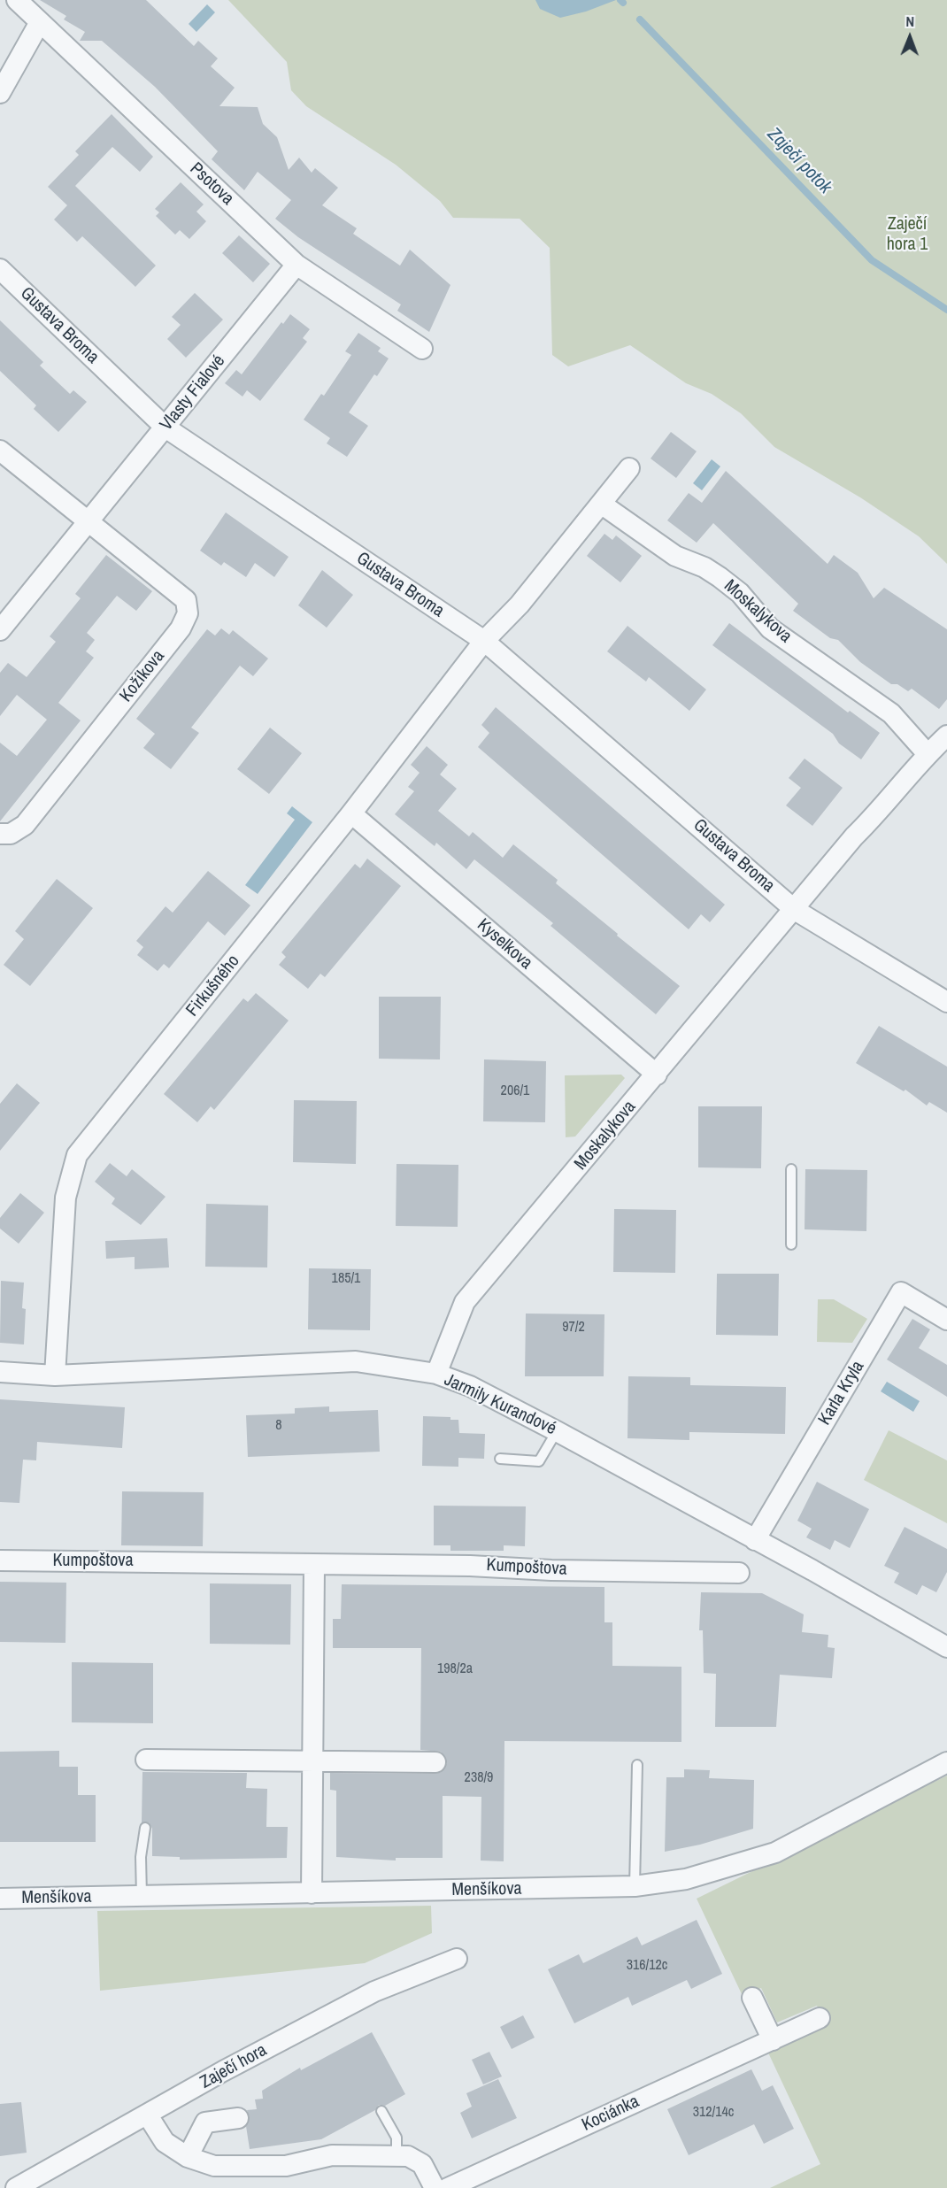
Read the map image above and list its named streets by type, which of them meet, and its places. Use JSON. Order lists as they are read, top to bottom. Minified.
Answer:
{"streets":{"street":["Psotova","Gustava Broma","Vlasty Fialové","Moskalykova","Kožíkova","Kyselkova","Firkušného","Karla Kryla","Jarmily Kurandové","Kumpoštova","Menšíkova","Zaječí hora","Kociánka"]},"crossings":[["Psotova","Vlasty Fialové"],["Gustava Broma","Vlasty Fialové"],["Gustava Broma","Moskalykova"],["Gustava Broma","Firkušného"],["Vlasty Fialové","Kožíkova"],["Moskalykova","Kyselkova"],["Moskalykova","Jarmily Kurandové"],["Kyselkova","Firkušného"],["Firkušného","Jarmily Kurandové"],["Karla Kryla","Jarmily Kurandové"]],"water":["Zaječí potok"],"parks":["Zaječí hora 1"],"house_numbers":["206/1","185/1","97/2","8","198/2a","238/9","316/12c","312/14c"],"north":"top"}
